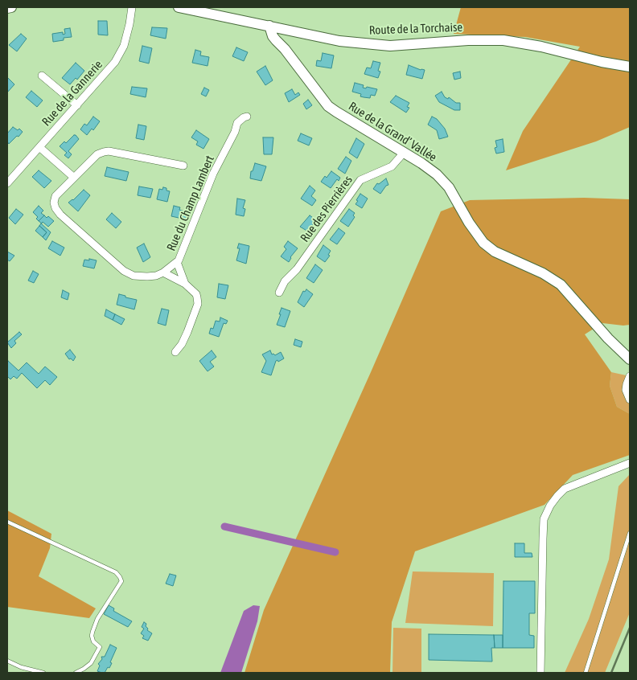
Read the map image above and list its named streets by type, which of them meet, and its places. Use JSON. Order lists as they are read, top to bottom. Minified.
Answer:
{"streets":{"street":["Route de la Torchaise","Rue de la Gannerie","Rue de la Grand’ Vallée","Rue du Champ Lambert","Rue des Pierrières"]},"crossings":[["Route de la Torchaise","Rue de la Grand’ Vallée"],["Rue de la Grand’ Vallée","Rue des Pierrières"]]}
